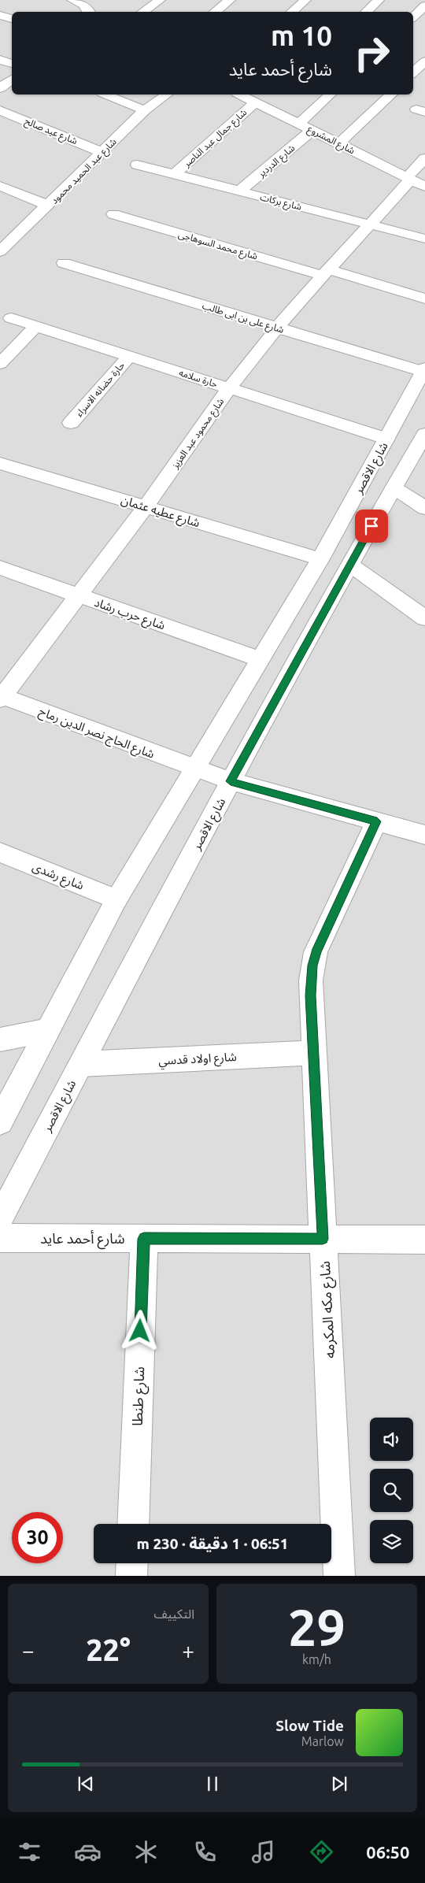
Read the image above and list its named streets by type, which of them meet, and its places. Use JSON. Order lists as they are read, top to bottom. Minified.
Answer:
{"streets":{"street":["شارع عيد صالح","شارع جمال عبد الناصر","شارع المشروع","شارع الدردير","شارع عبد الحميد محمود","شارع بركات","شارع محمد السوهاجى","شارع على بن ابى طالب","حارة سلامه","حارة حضانه الاسراء","شارع محمود عبد العزيز","شارع الاقصر","شارع عطيه عثمان","شارع حرب رشاد","شارع الحاج نصر الدين رماح","شارع رشدى","شارع اولاد قدسي","شارع أحمد عايد","شارع مكه المكرمه","شارع طنطا"]},"crossings":[["شارع عيد صالح","شارع عبد الحميد محمود"],["شارع جمال عبد الناصر","شارع المشروع"],["شارع جمال عبد الناصر","شارع بركات"],["شارع المشروع","شارع الدردير"],["شارع المشروع","شارع محمود عبد العزيز"],["شارع الدردير","شارع بركات"],["شارع بركات","شارع محمود عبد العزيز"],["شارع محمد السوهاجى","شارع محمود عبد العزيز"],["شارع على بن ابى طالب","شارع محمود عبد العزيز"],["شارع على بن ابى طالب","شارع الاقصر"],["حارة سلامه","حارة حضانه الاسراء"],["حارة سلامه","شارع محمود عبد العزيز"],["حارة سلامه","شارع الاقصر"],["شارع محمود عبد العزيز","شارع عطيه عثمان"],["شارع محمود عبد العزيز","شارع حرب رشاد"],["شارع محمود عبد العزيز","شارع الحاج نصر الدين رماح"],["شارع الاقصر","شارع عطيه عثمان"],["شارع الاقصر","شارع حرب رشاد"],["شارع الاقصر","شارع الحاج نصر الدين رماح"],["شارع الاقصر","شارع رشدى"],["شارع الاقصر","شارع اولاد قدسي"],["شارع الحاج نصر الدين رماح","شارع مكه المكرمه"],["شارع اولاد قدسي","شارع مكه المكرمه"],["شارع أحمد عايد","شارع مكه المكرمه"],["شارع أحمد عايد","شارع طنطا"]],"page":{"turn":["10 m","شارع أحمد عايد"],"limit":"30","trip":"06:51 · 1 دقيقة · 230 m","tile":[["29","km/h"],"التكييف"],"heat":["−","22°","+"],"song":["Slow Tide","Marlow"],"tabs":"06:50"}}
